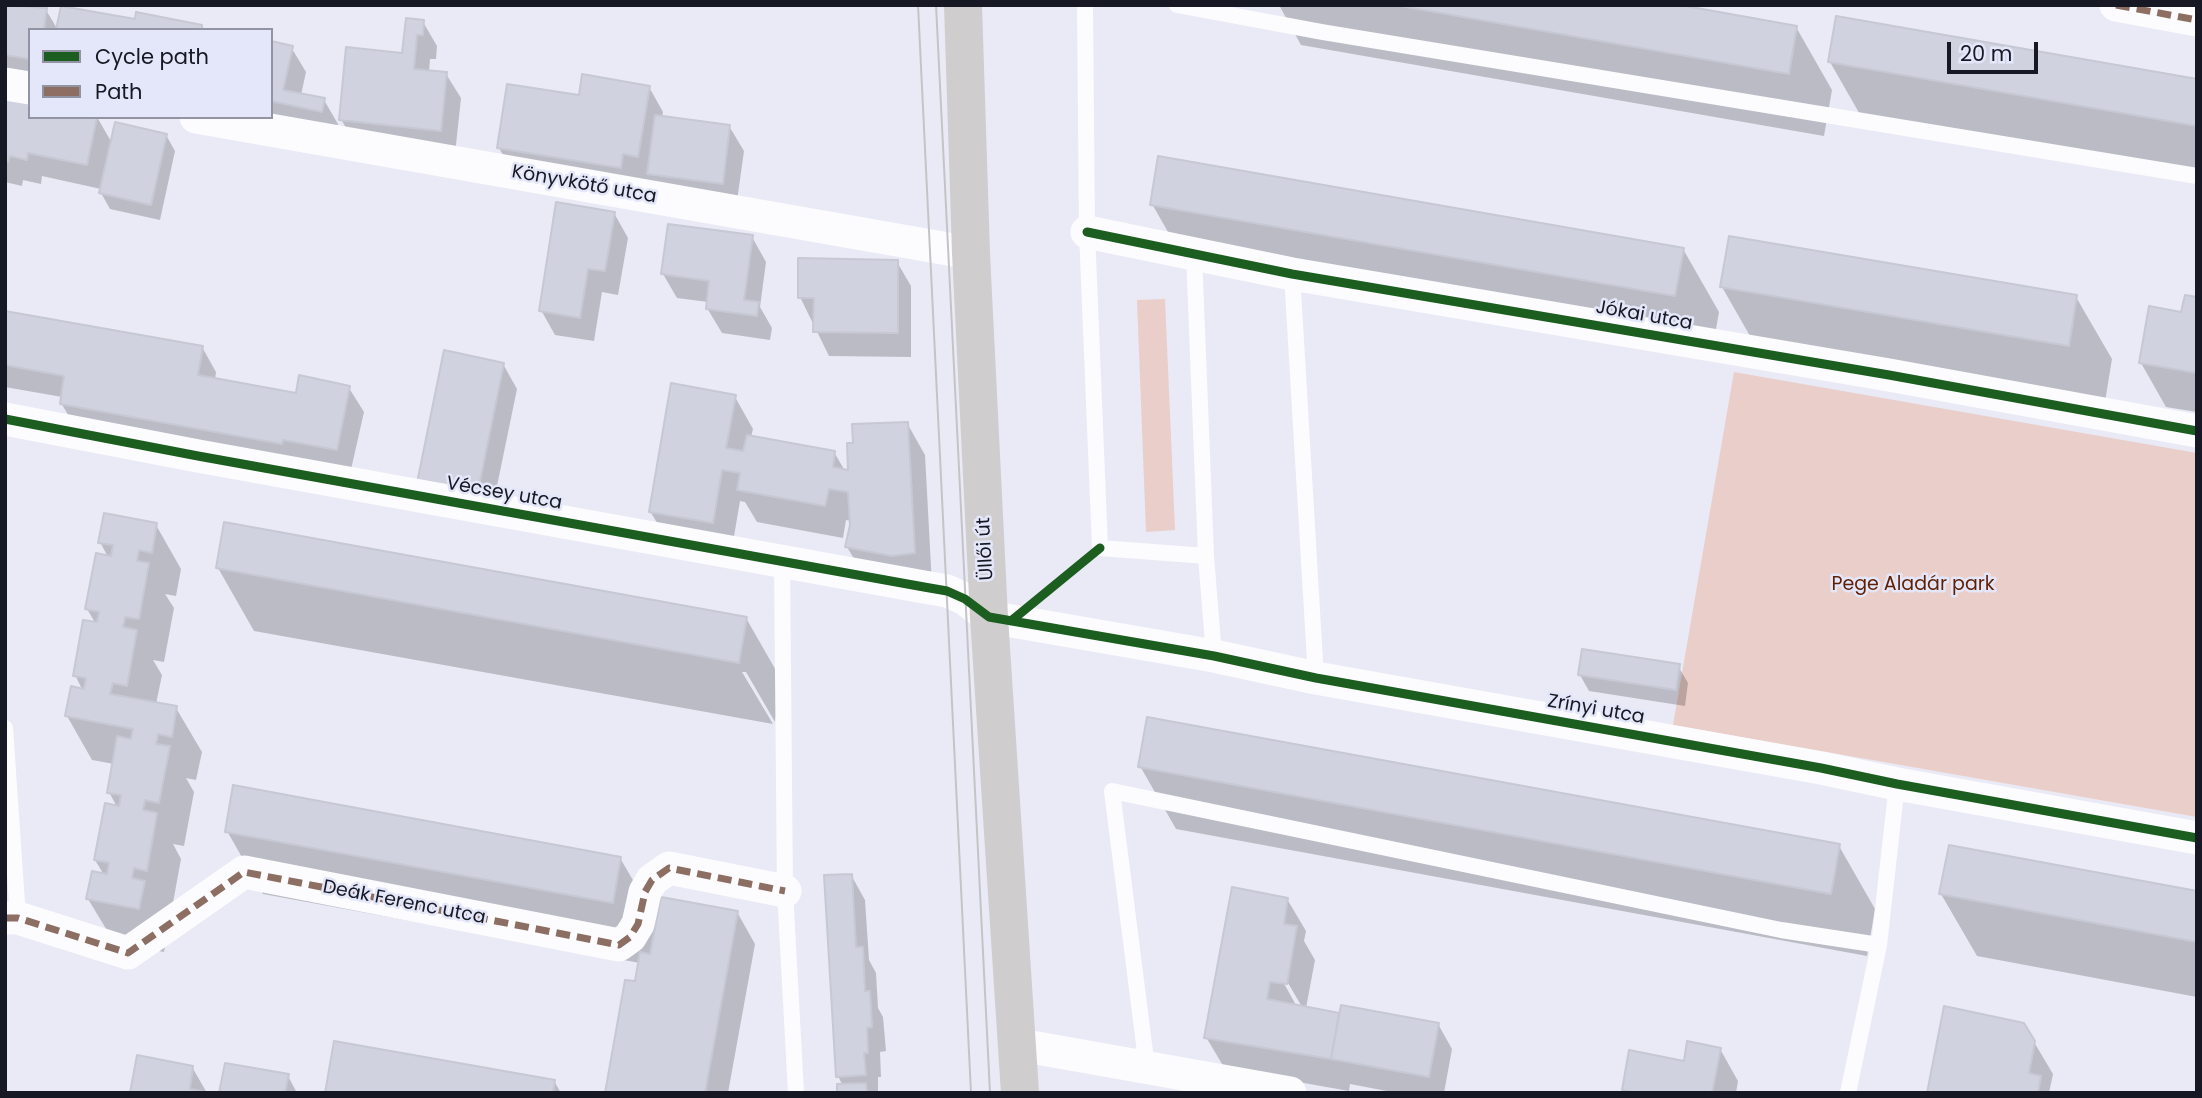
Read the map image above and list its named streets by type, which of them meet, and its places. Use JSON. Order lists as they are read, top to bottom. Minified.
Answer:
{"streets":{"main road":["Üllői út"],"street":["Könyvkötő utca","Jókai utca","Vécsey utca","Zrínyi utca","Deák Ferenc utca"]},"crossings":[["Könyvkötő utca","Üllői út"],["Vécsey utca","Üllői út"],["Vécsey utca","Zrínyi utca"],["Üllői út","Zrínyi utca"]],"parks":["Pege Aladár park"],"legend":["Cycle path","Path"],"scale_bar":"20 m"}
